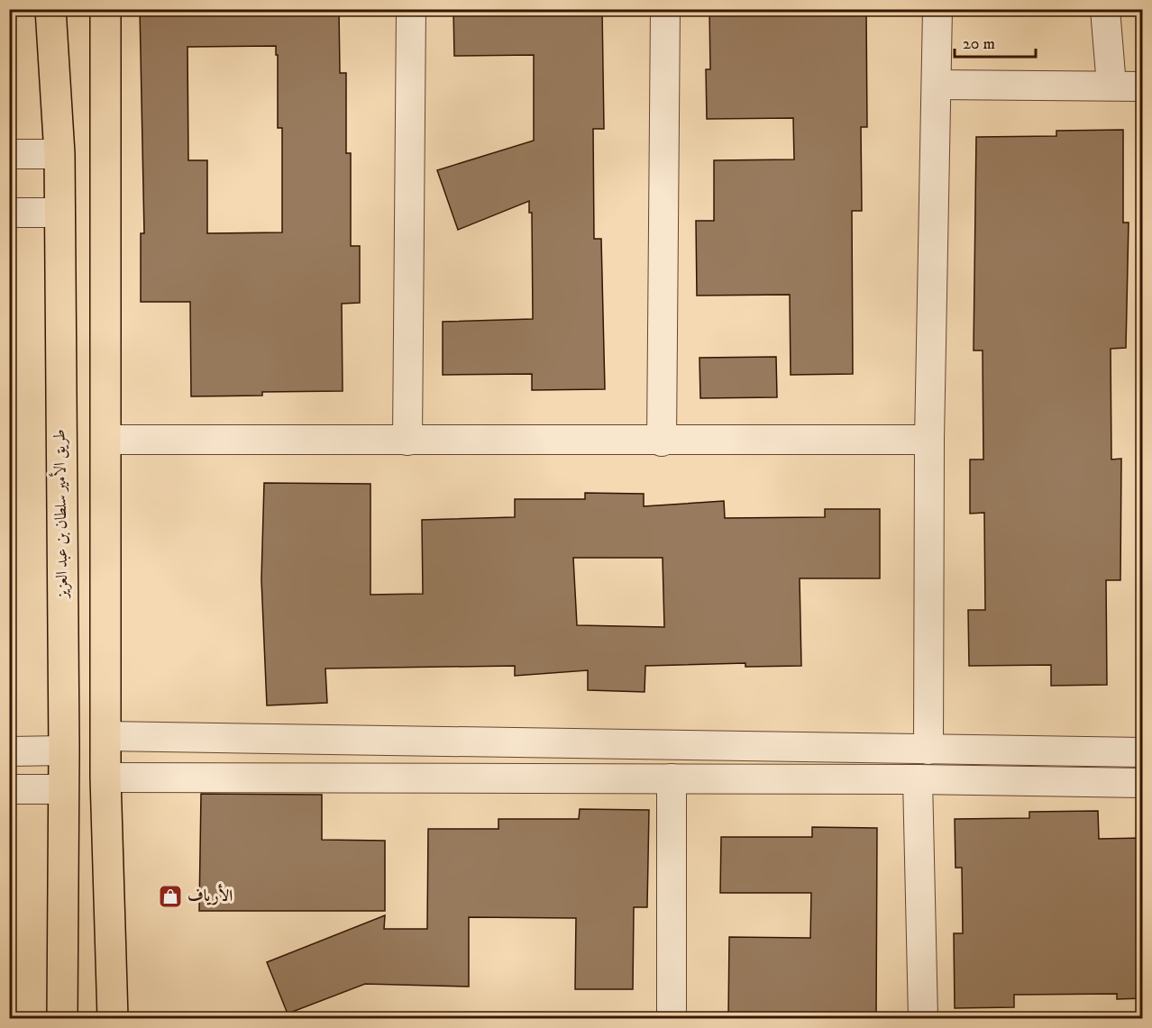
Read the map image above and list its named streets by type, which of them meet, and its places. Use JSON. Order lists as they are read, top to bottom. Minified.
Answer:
{"streets":{"main road":["طريق الأمير سلطان بن عبد العزيز"]},"places":{"shop":["الأرياف"]},"scale_bar":"20 m"}
